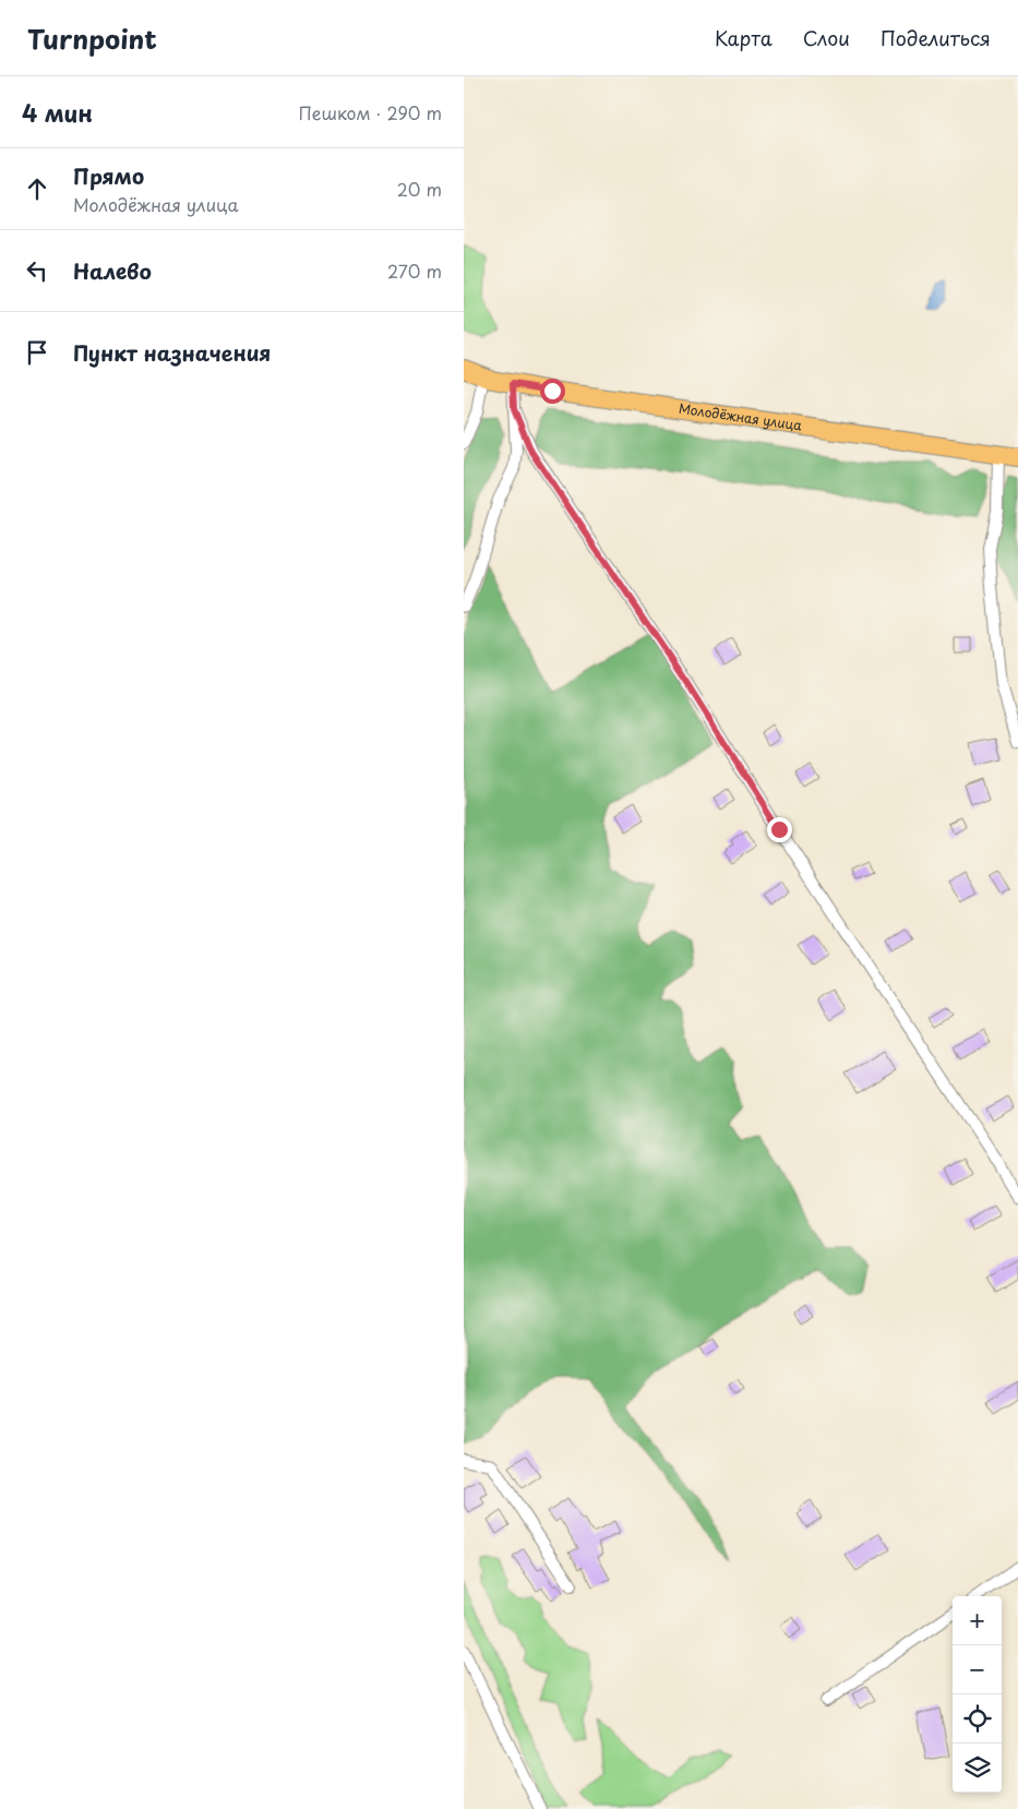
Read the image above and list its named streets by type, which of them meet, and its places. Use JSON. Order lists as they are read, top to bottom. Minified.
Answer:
{"streets":{"main road":["Молодёжная улица"]},"page":{"header":"Turnpoint","nav":["Карта","Слои","Поделиться"],"heading":["4 мин","Пешком · 290 m"],"list":[["Прямо","Молодёжная улица","20 m"],["Налево","270 m"],"Пункт назначения"],"map_buttons":["+","−"]}}
